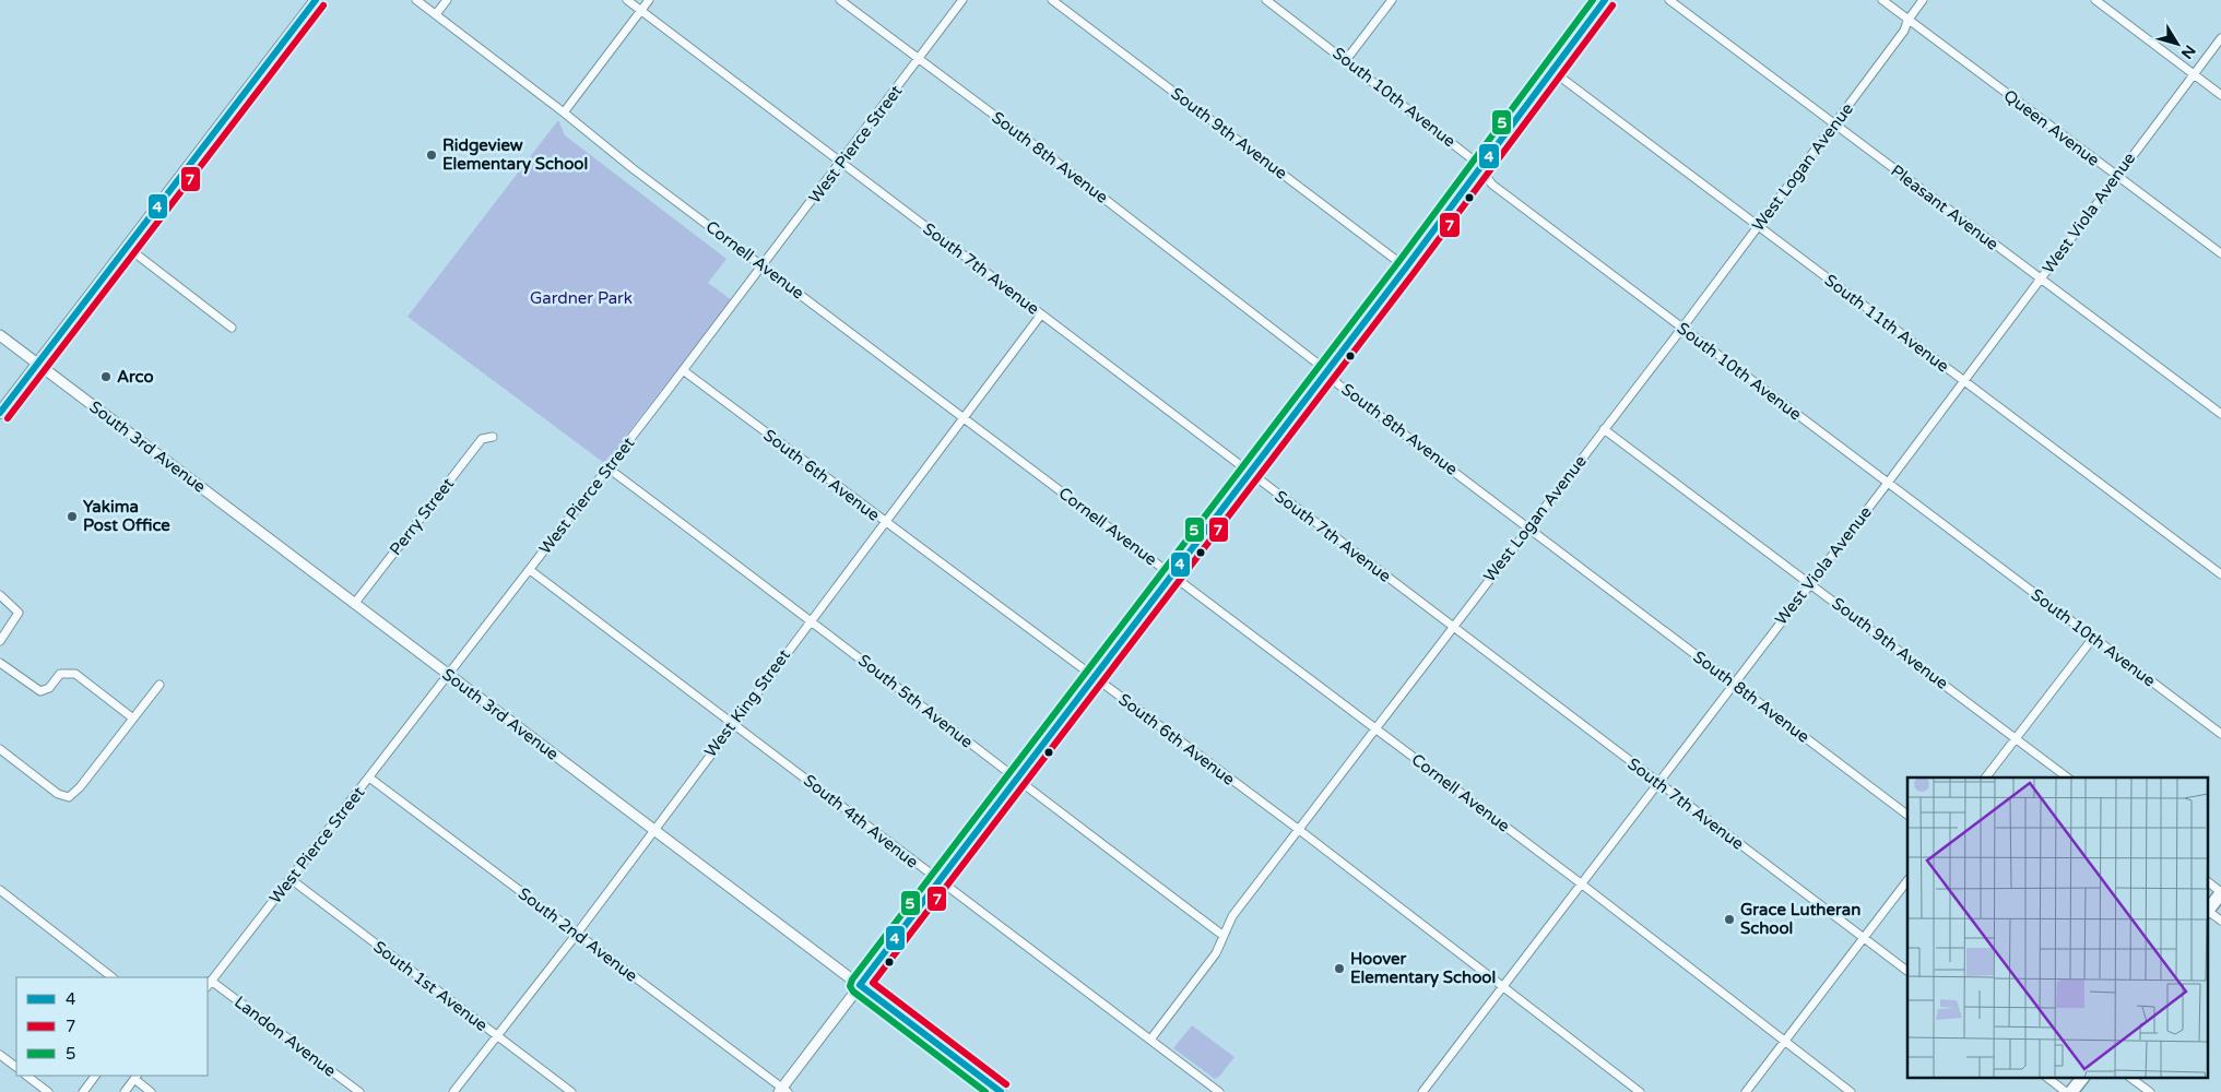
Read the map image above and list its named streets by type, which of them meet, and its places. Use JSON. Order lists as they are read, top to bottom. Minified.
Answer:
{"streets":{"street":["South 10th Avenue","Queen Avenue","South 9th Avenue","West Pierce Street","South 8th Avenue","West Logan Avenue","Pleasant Avenue","West Viola Avenue","Cornell Avenue","South 7th Avenue","South 11th Avenue","South 3rd Avenue","South 6th Avenue","Perry Street","South 5th Avenue","West King Street","South 4th Avenue","South 2nd Avenue","South 1st Avenue","Landon Avenue"]},"crossings":[["South 10th Avenue","West Logan Avenue"],["South 10th Avenue","West Viola Avenue"],["Queen Avenue","West Logan Avenue"],["Queen Avenue","West Viola Avenue"],["South 9th Avenue","West Logan Avenue"],["South 9th Avenue","West Viola Avenue"],["West Pierce Street","South 8th Avenue"],["West Pierce Street","Cornell Avenue"],["West Pierce Street","South 7th Avenue"],["West Pierce Street","South 3rd Avenue"],["West Pierce Street","South 6th Avenue"],["West Pierce Street","South 5th Avenue"],["West Pierce Street","South 4th Avenue"],["West Pierce Street","South 2nd Avenue"],["West Pierce Street","South 1st Avenue"],["West Pierce Street","Landon Avenue"],["South 8th Avenue","West Logan Avenue"],["South 8th Avenue","West Viola Avenue"],["West Logan Avenue","Pleasant Avenue"],["West Logan Avenue","Cornell Avenue"],["West Logan Avenue","South 7th Avenue"],["West Logan Avenue","South 11th Avenue"],["West Logan Avenue","South 6th Avenue"],["West Logan Avenue","South 5th Avenue"],["West Logan Avenue","South 4th Avenue"],["Pleasant Avenue","West Viola Avenue"],["West Viola Avenue","Cornell Avenue"],["West Viola Avenue","South 7th Avenue"],["West Viola Avenue","South 11th Avenue"],["West Viola Avenue","South 6th Avenue"],["Cornell Avenue","West King Street"],["South 7th Avenue","West King Street"],["South 3rd Avenue","Perry Street"],["South 3rd Avenue","West King Street"],["South 6th Avenue","West King Street"],["South 5th Avenue","West King Street"],["West King Street","South 4th Avenue"],["West King Street","South 2nd Avenue"],["West King Street","South 1st Avenue"]],"parks":["Gardner Park"],"places":["Ridgeview Elementary School","Arco","Yakima Post Office","Grace Lutheran School","Hoover Elementary School"],"lines":["transit line 4","transit line 5","transit line 7"],"legend":["4","7","5"],"north":"bottom right"}
